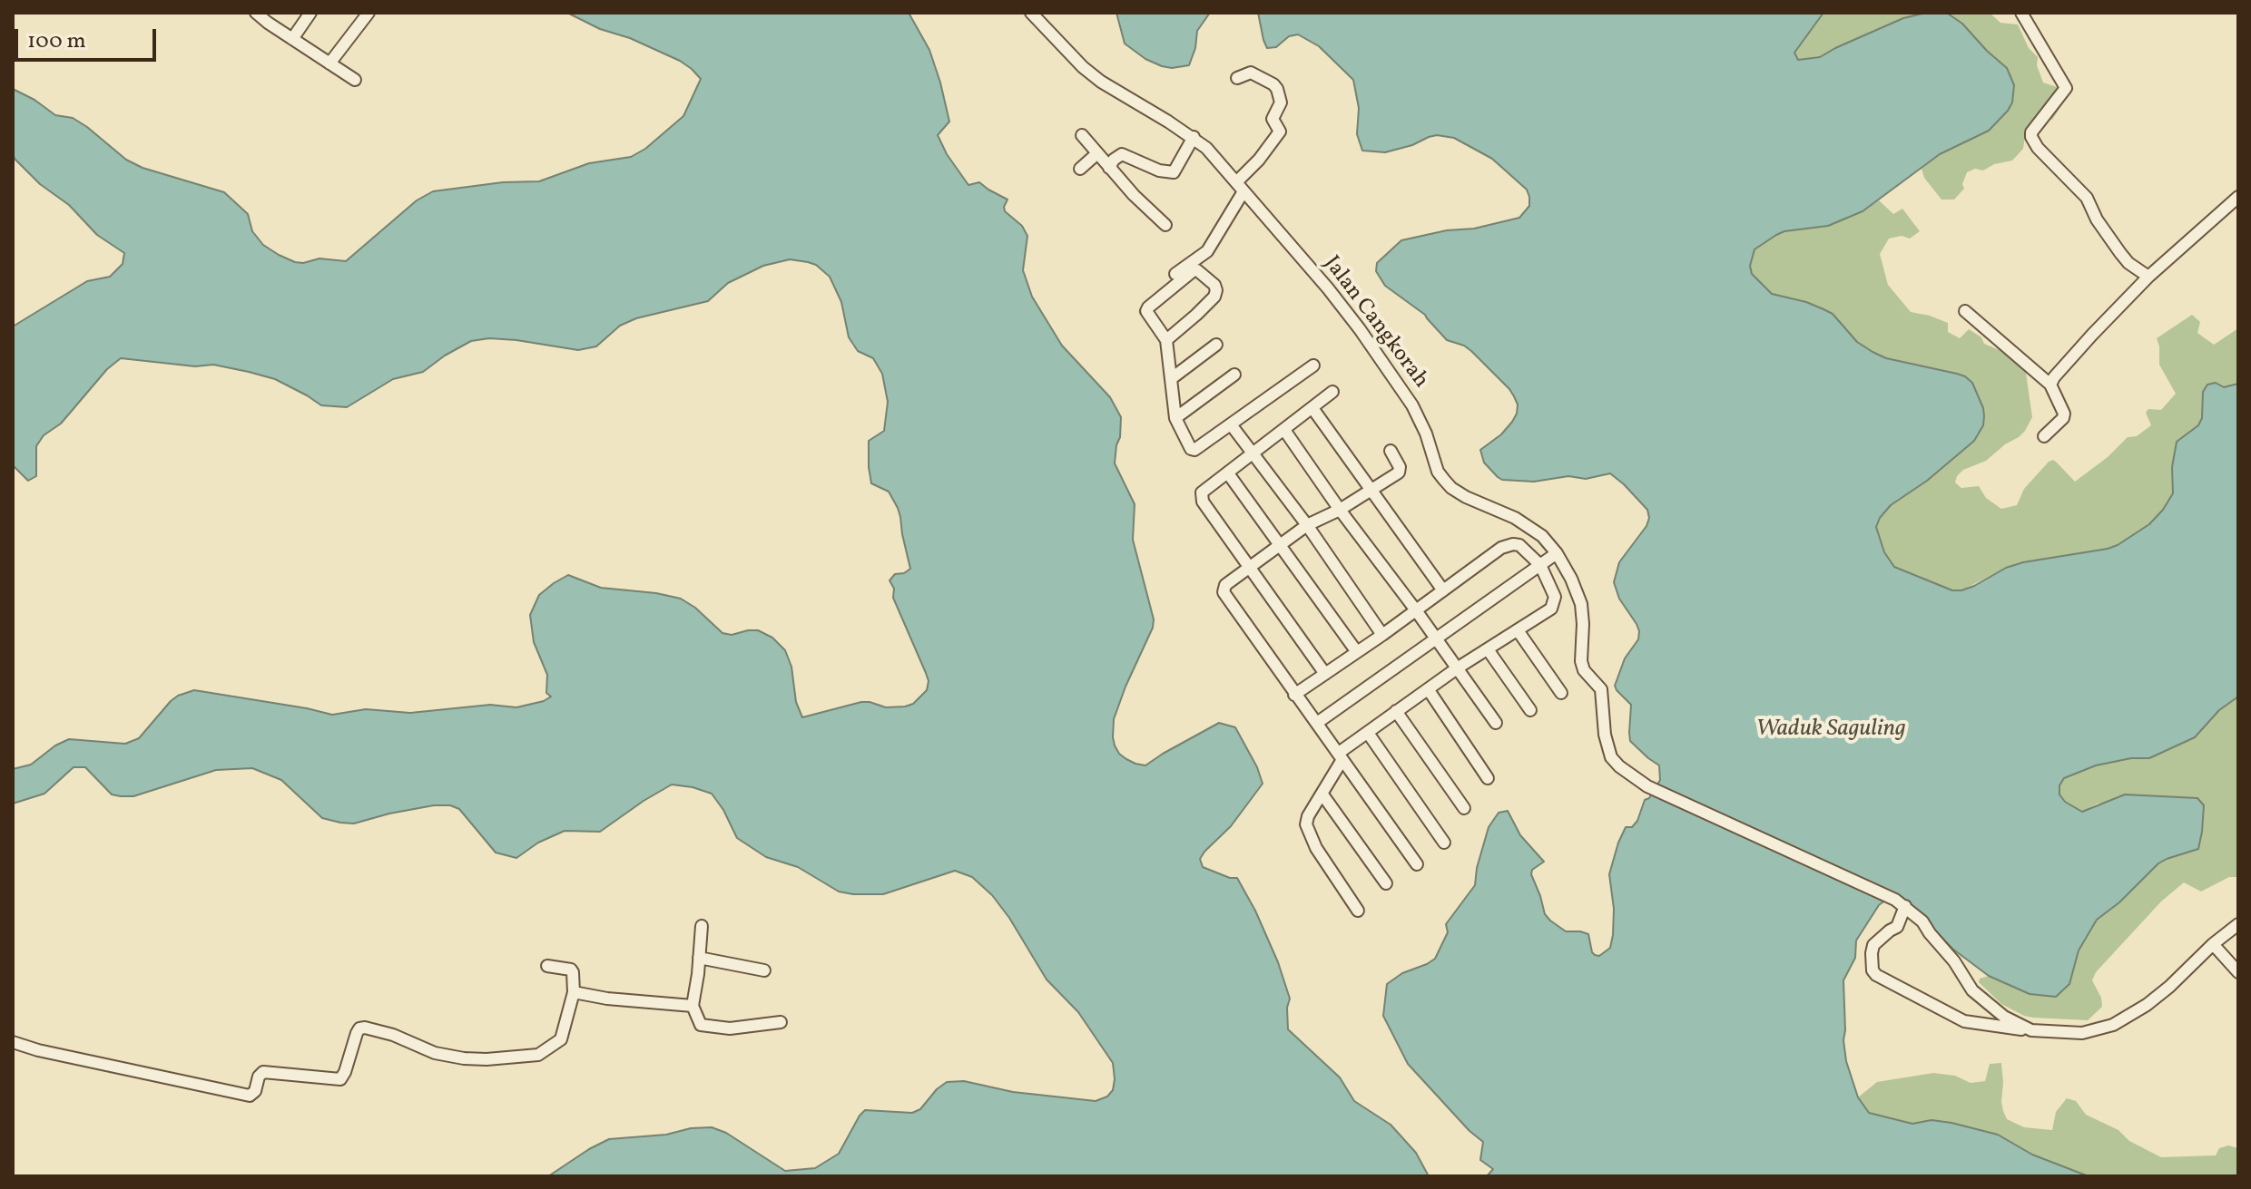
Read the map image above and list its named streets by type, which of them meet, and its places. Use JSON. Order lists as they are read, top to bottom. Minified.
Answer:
{"streets":{"street":["Jalan Cangkorah"]},"water":["Waduk Saguling"],"scale_bar":"100 m"}
